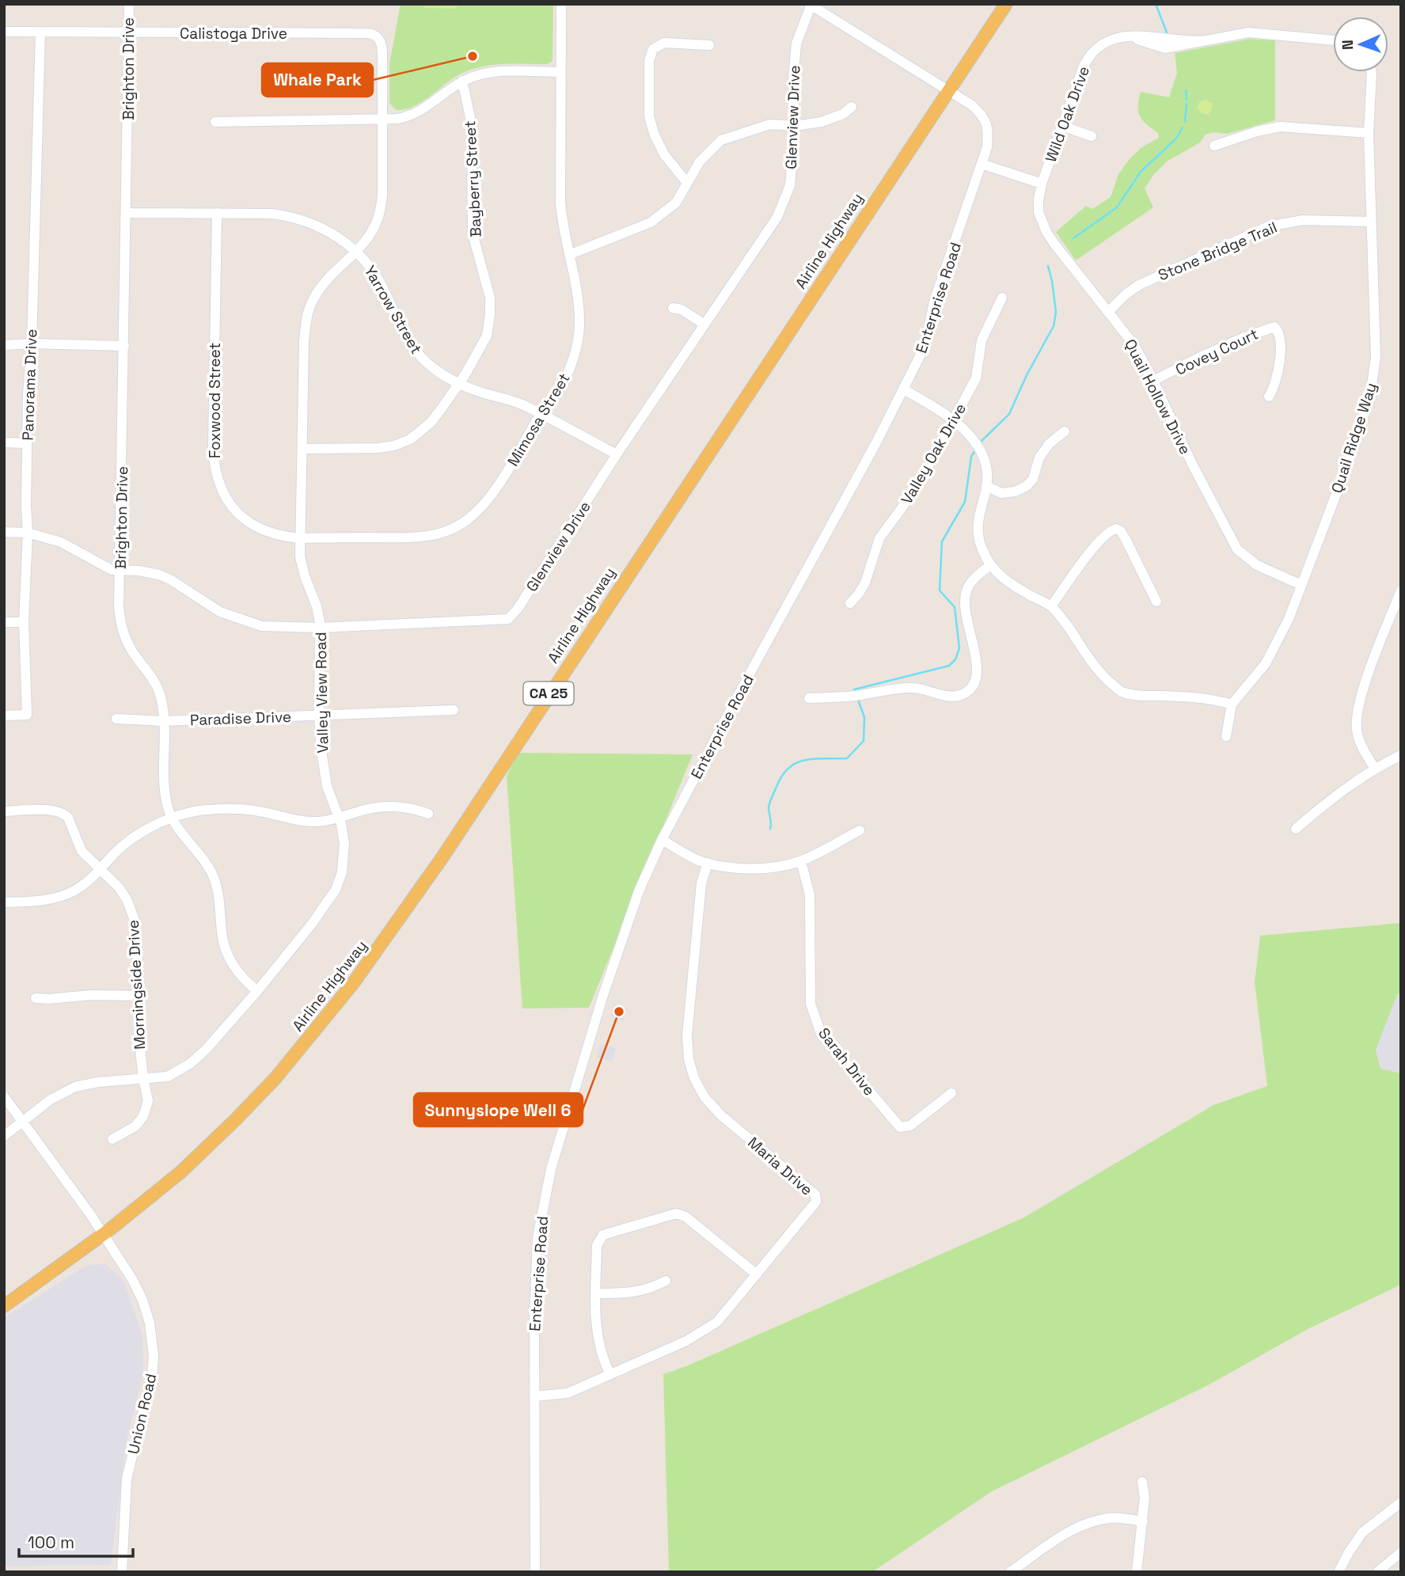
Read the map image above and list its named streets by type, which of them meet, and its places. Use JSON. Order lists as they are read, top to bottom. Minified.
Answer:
{"streets":{"main road":["Airline Highway","CA 25"],"street":["Calistoga Drive","Brighton Drive","Wild Oak Drive","Glenview Drive","Bayberry Street","Stone Bridge Trail","Enterprise Road","Yarrow Street","Covey Court","Panorama Drive","Quail Hollow Drive","Foxwood Street","Mimosa Street","Quail Ridge Way","Valley Oak Drive","Valley View Road","Paradise Drive","Morningside Drive","Sarah Drive","Maria Drive","Union Road"]},"crossings":[["Calistoga Drive","Brighton Drive"],["Calistoga Drive","Panorama Drive"],["Calistoga Drive","Valley View Road"],["Brighton Drive","Glenview Drive"],["Brighton Drive","Yarrow Street"],["Brighton Drive","Valley View Road"],["Brighton Drive","Paradise Drive"],["Wild Oak Drive","Quail Hollow Drive"],["Glenview Drive","Enterprise Road"],["Glenview Drive","Yarrow Street"],["Glenview Drive","Panorama Drive"],["Glenview Drive","Valley View Road"],["Bayberry Street","Yarrow Street"],["Bayberry Street","Valley View Road"],["Airline Highway","Enterprise Road"],["Airline Highway","Union Road"],["Stone Bridge Trail","Quail Hollow Drive"],["Stone Bridge Trail","Quail Ridge Way"],["Enterprise Road","Maria Drive"],["Yarrow Street","Foxwood Street"],["Yarrow Street","Mimosa Street"],["Yarrow Street","Valley View Road"],["Covey Court","Quail Hollow Drive"],["Quail Hollow Drive","Quail Ridge Way"],["Foxwood Street","Mimosa Street"],["Foxwood Street","Valley View Road"],["Mimosa Street","Valley View Road"],["Valley View Road","Paradise Drive"],["Valley View Road","Morningside Drive"],["Valley View Road","Union Road"]],"places":["Whale Park","Sunnyslope Well 6"],"scale_bar":"100 m","north":"left"}
